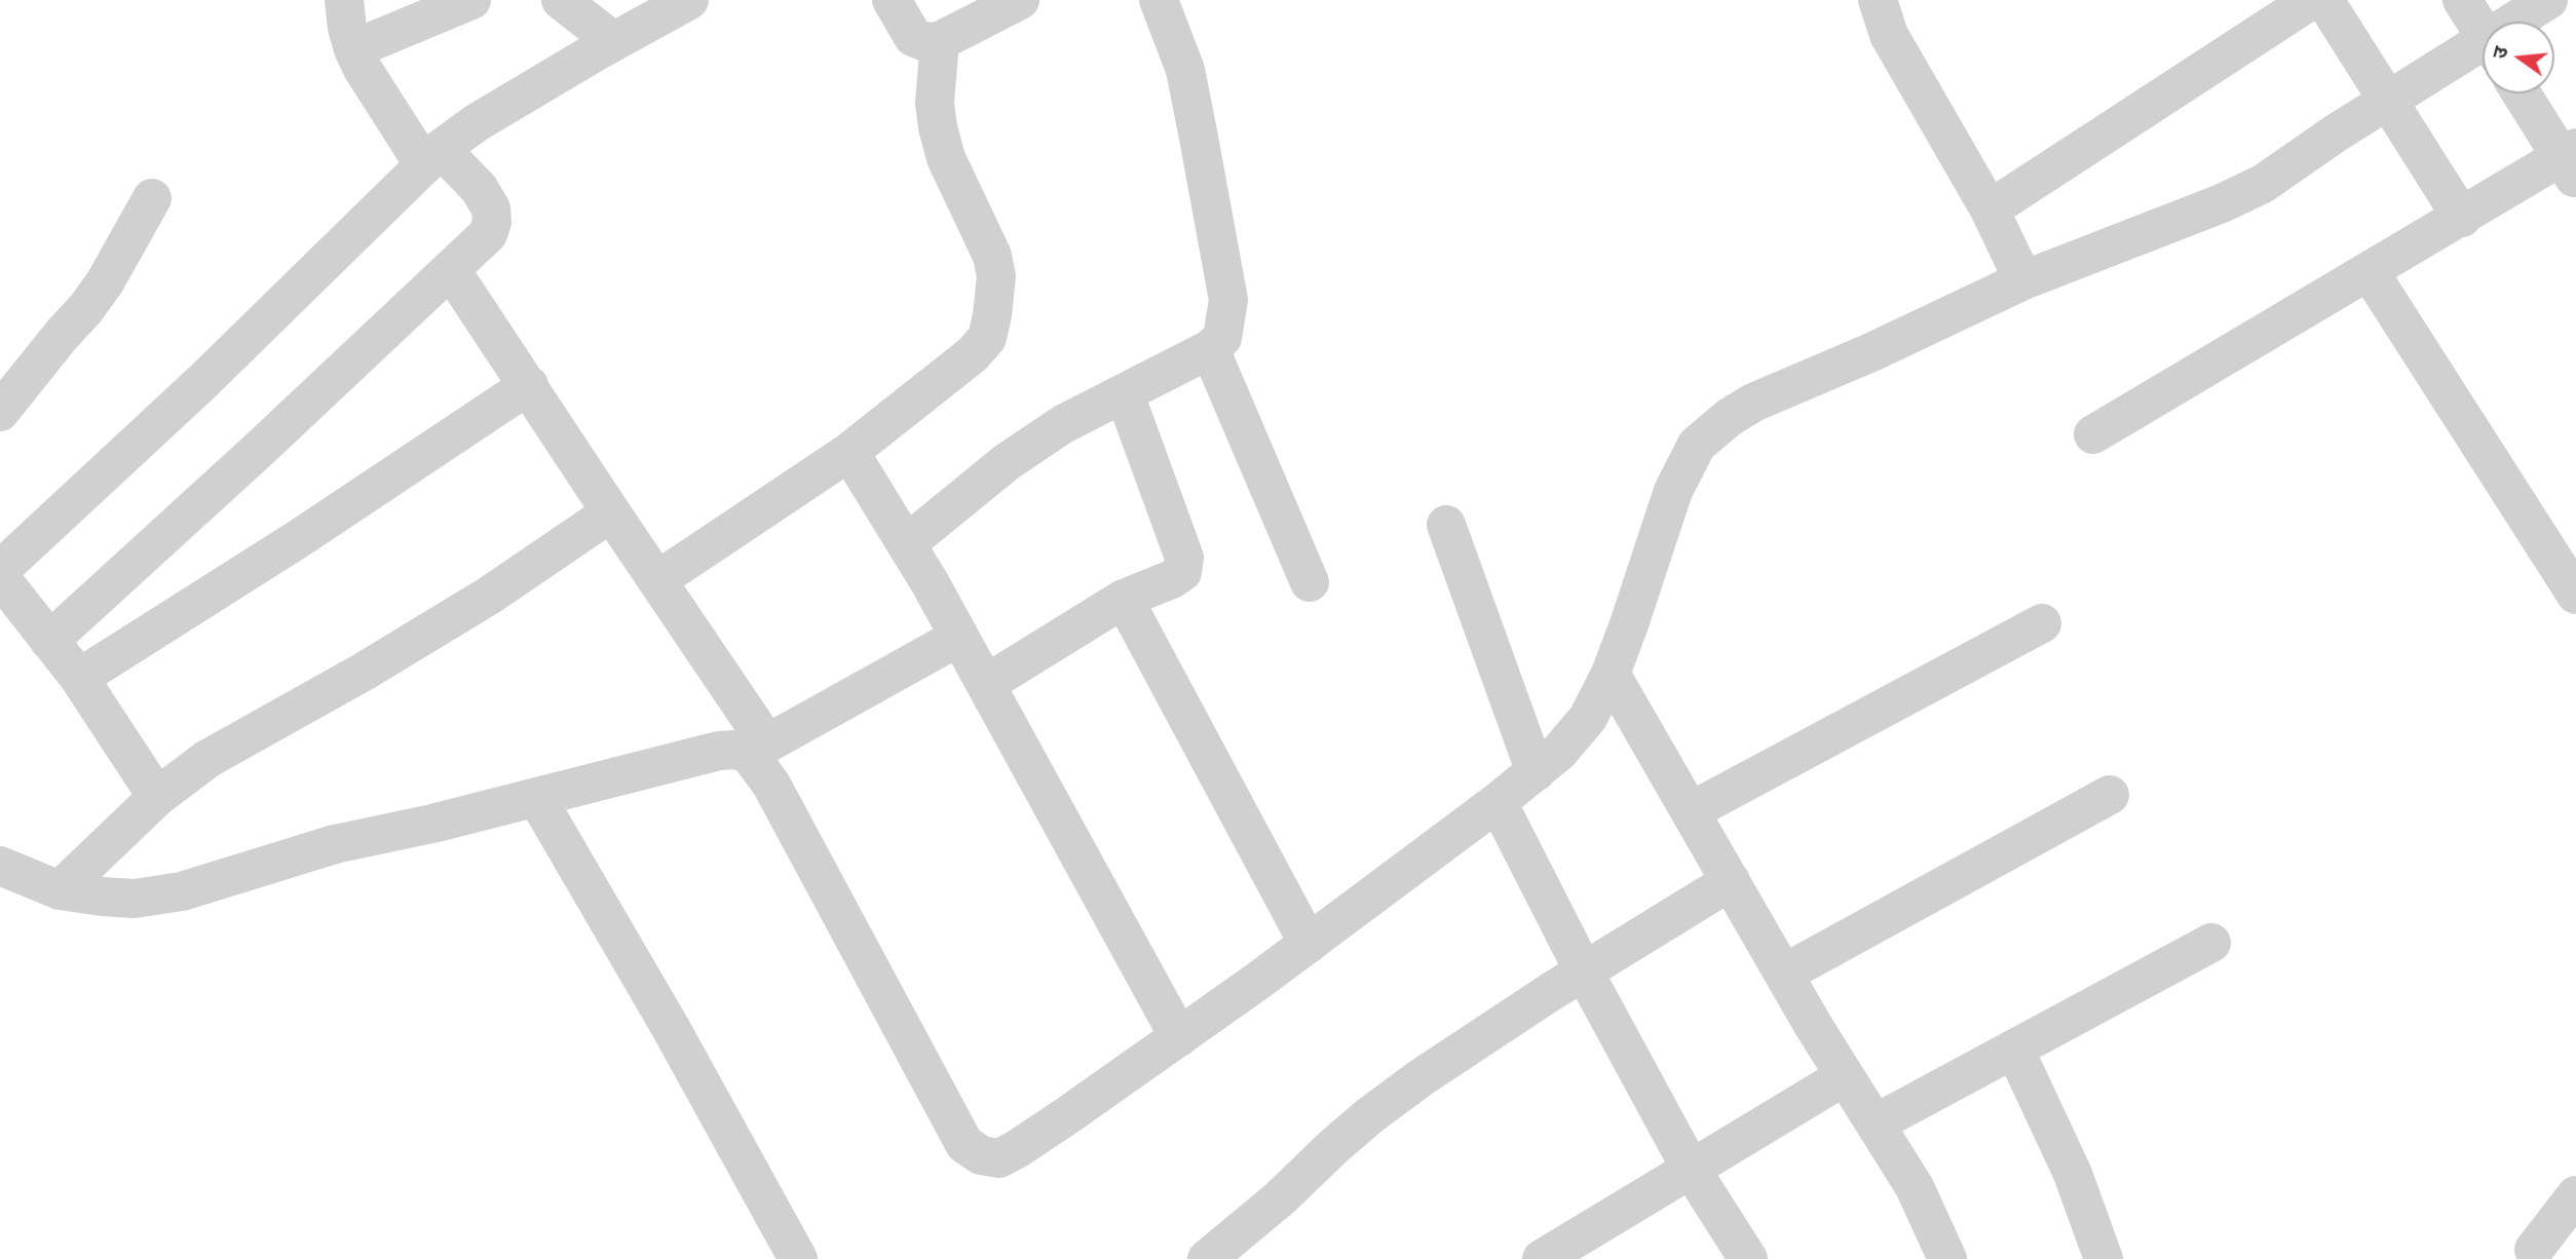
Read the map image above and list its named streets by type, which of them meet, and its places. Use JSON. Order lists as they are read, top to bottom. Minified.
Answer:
{"north":"left"}
